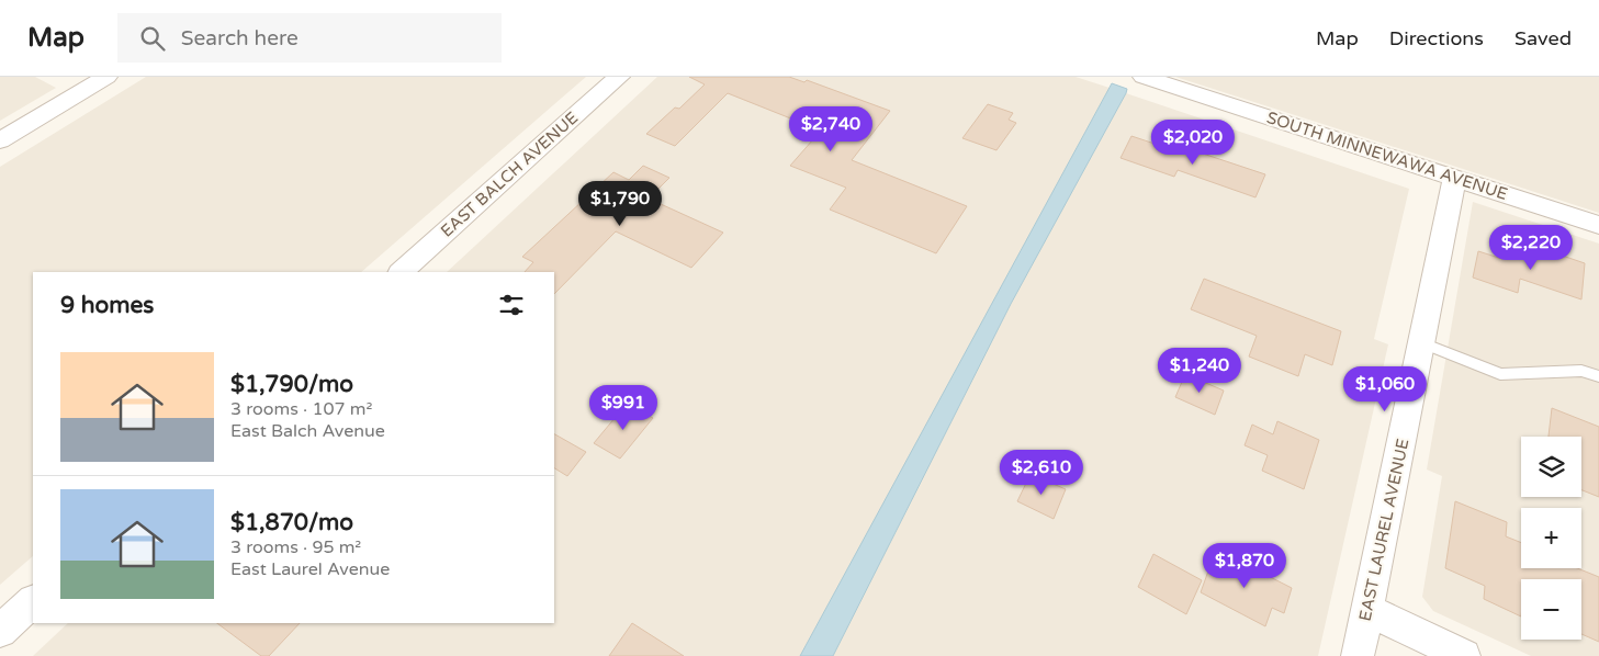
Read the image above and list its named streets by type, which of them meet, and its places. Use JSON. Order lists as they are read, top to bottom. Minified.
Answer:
{"streets":{"street":["SOUTH MINNEWAWA AVENUE","EAST BALCH AVENUE","EAST LAUREL AVENUE"]},"crossings":[["SOUTH MINNEWAWA AVENUE","EAST LAUREL AVENUE"]],"page":{"header":"Map","search":"Search here","nav":["Map","Directions","Saved"],"price":["$2,740","$2,020","$1,790","$2,220","$1,240","$1,060","$991","$2,610","$1,870"],"heading":"9 homes","list":[{"name":"$1,790/mo","note":"3 rooms · 107 m² · East Balch Avenue"},{"name":"$1,870/mo","note":"3 rooms · 95 m² · East Laurel Avenue"}],"map_buttons":["+","−"]}}
